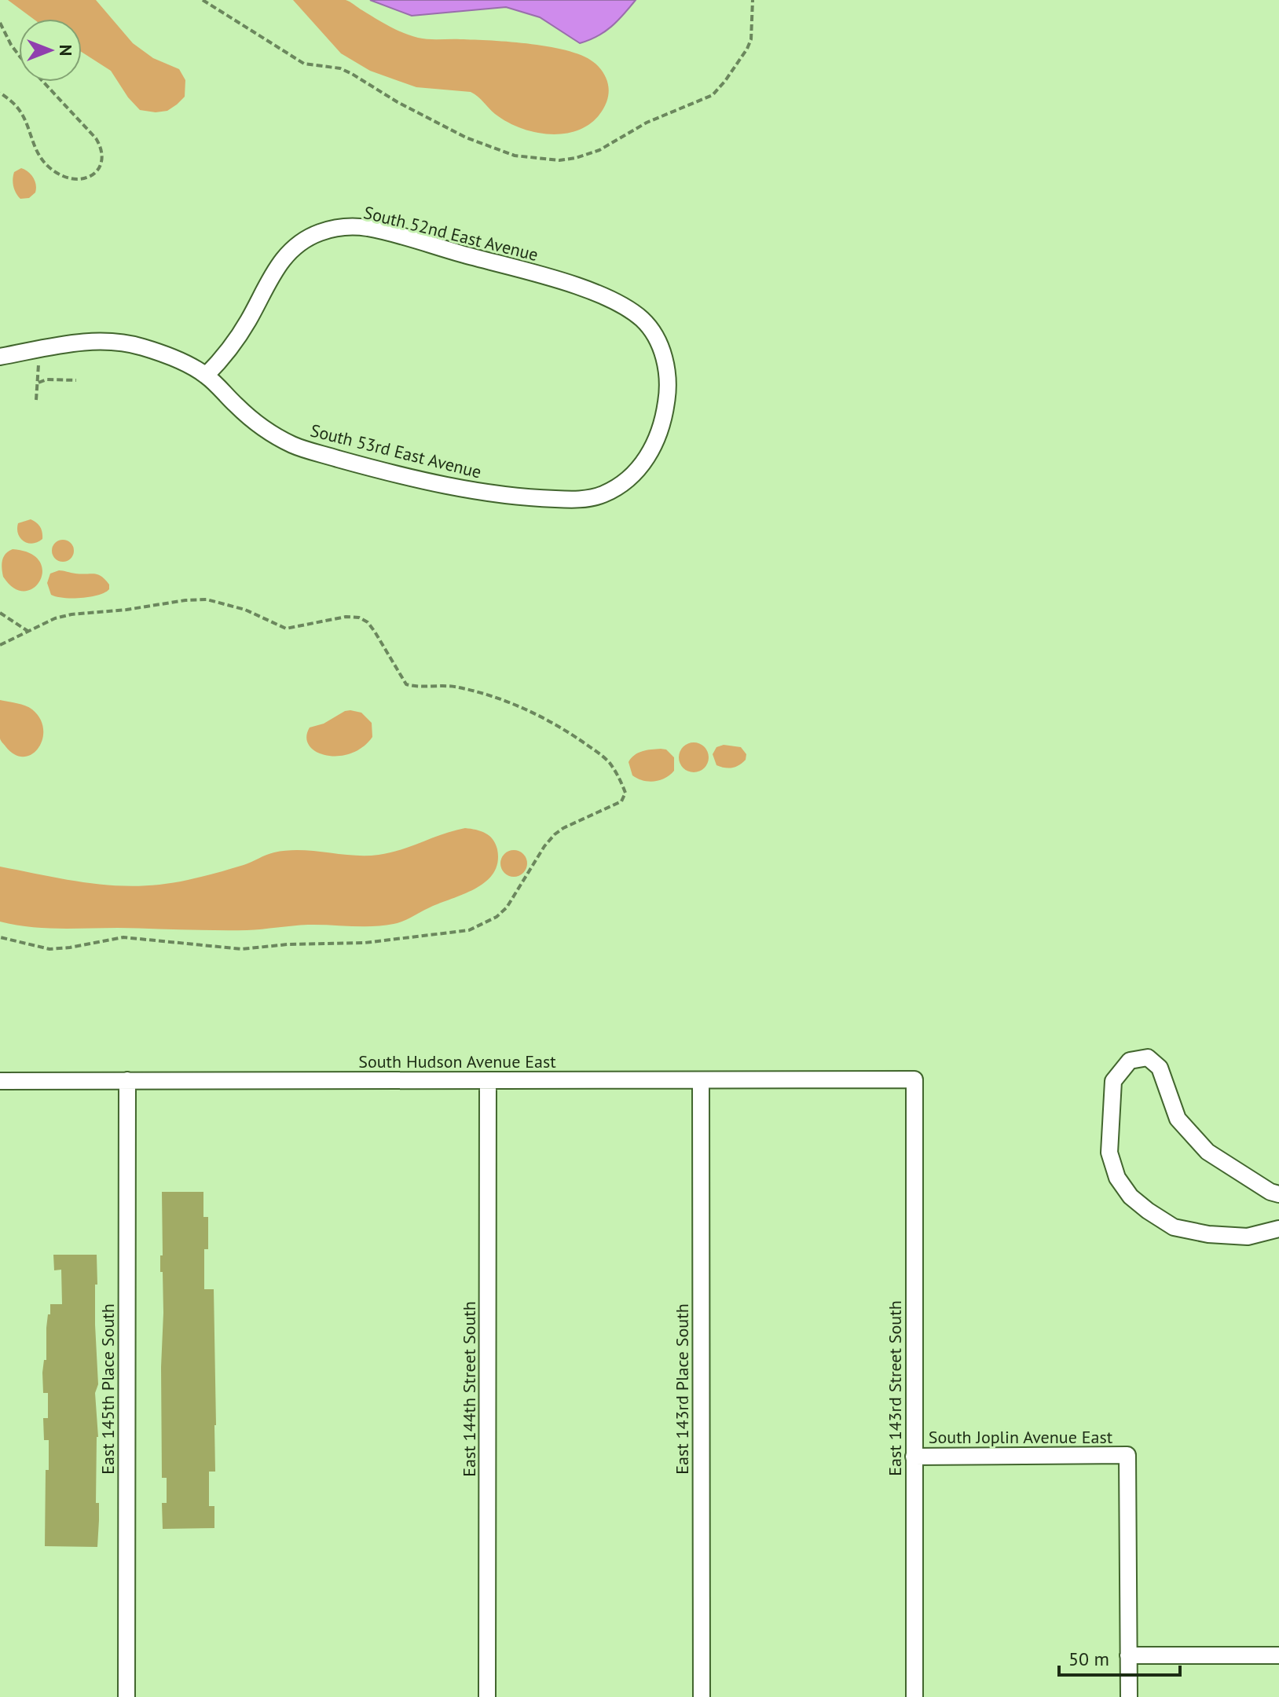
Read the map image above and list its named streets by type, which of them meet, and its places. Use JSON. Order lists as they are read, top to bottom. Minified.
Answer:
{"streets":{"street":["South 52nd East Avenue","South 53rd East Avenue","South Hudson Avenue East","East 143rd Street South","East 145th Place South","East 144th Street South","East 143rd Place South","South Joplin Avenue East"]},"crossings":[["South 52nd East Avenue","South 53rd East Avenue"],["South Hudson Avenue East","East 143rd Street South"],["South Hudson Avenue East","East 145th Place South"],["South Hudson Avenue East","East 144th Street South"],["South Hudson Avenue East","East 143rd Place South"],["East 143rd Street South","South Joplin Avenue East"]],"scale_bar":"50 m","north":"right"}
